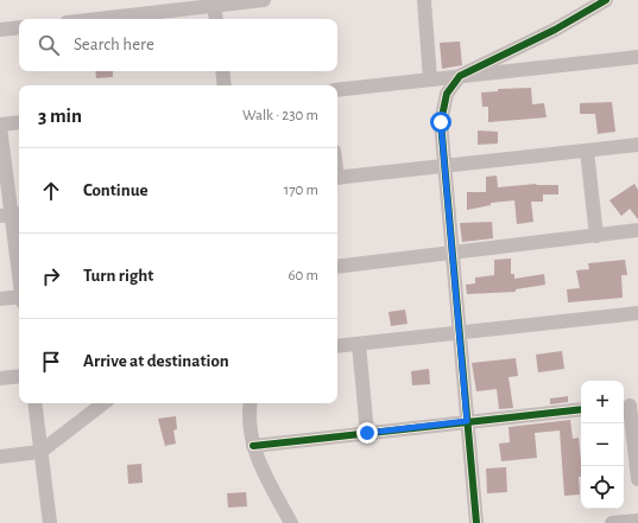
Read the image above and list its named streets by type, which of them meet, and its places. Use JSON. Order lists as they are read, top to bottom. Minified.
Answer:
{"page":{"search":"Search here","heading":["3 min","Walk · 230 m"],"list":[["Continue","170 m"],["Turn right","60 m"],"Arrive at destination"],"map_buttons":["+","−"]}}
